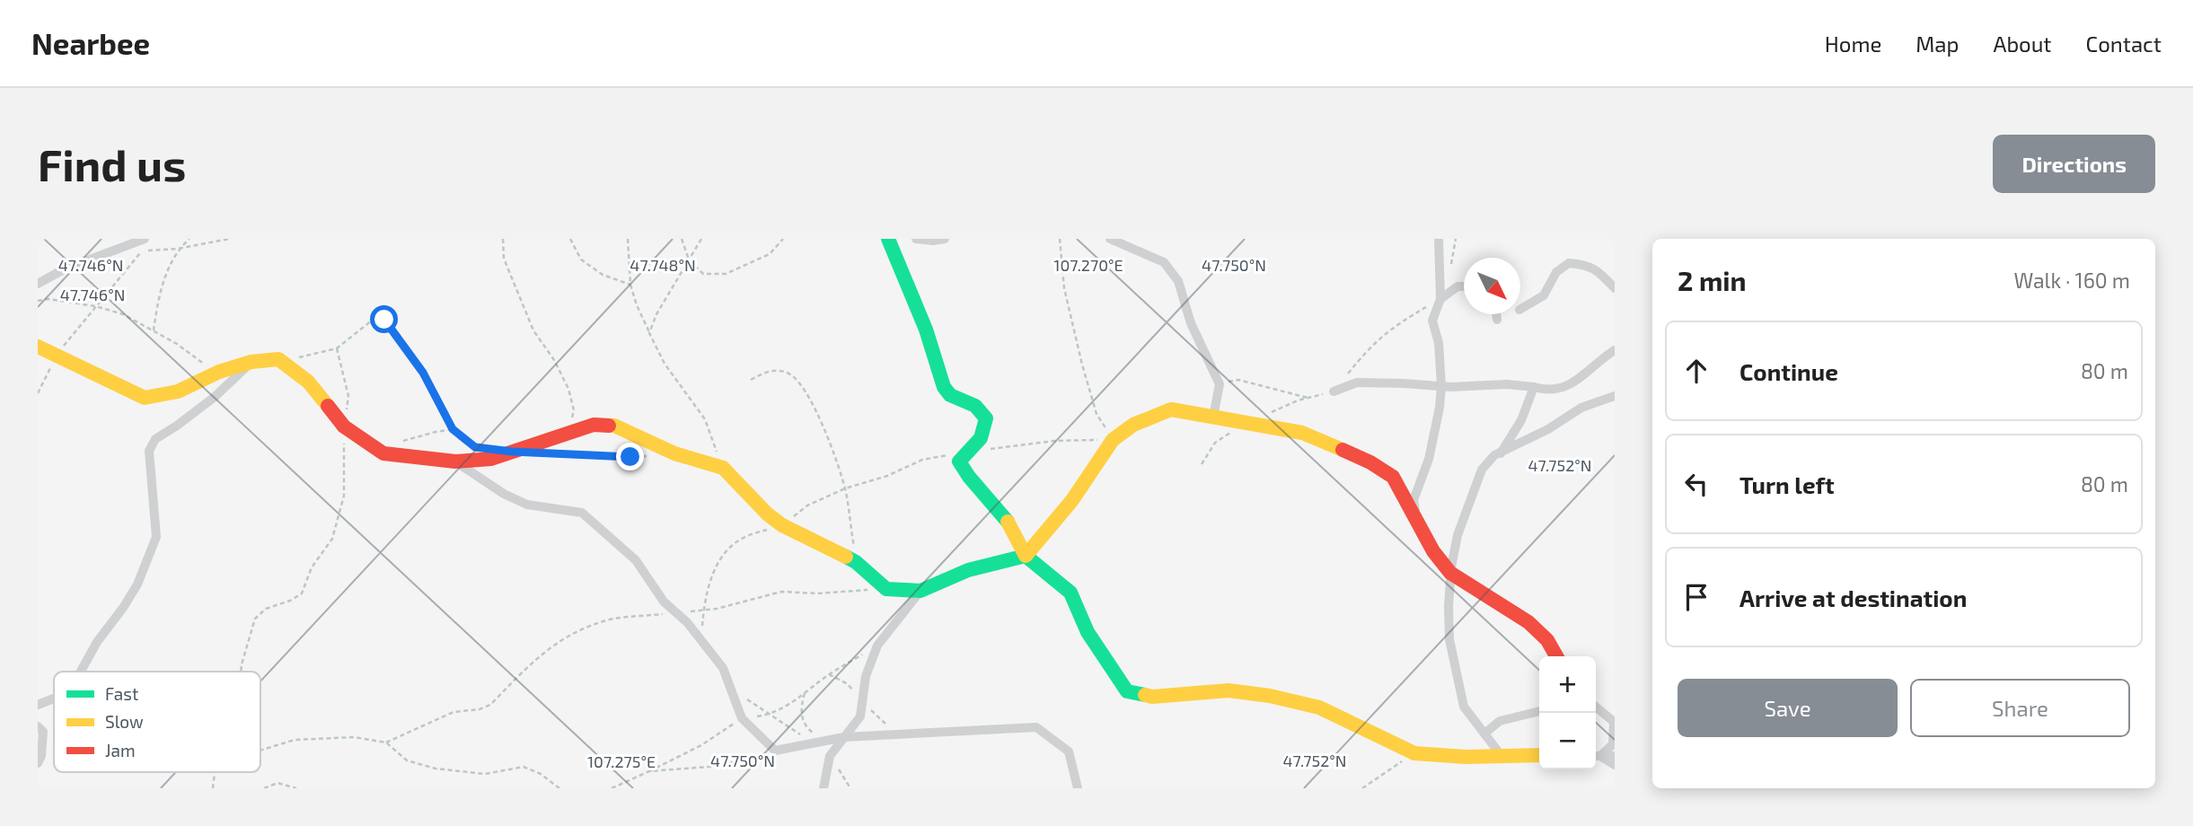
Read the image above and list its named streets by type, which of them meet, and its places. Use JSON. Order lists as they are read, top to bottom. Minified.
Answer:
{"legend":["Fast","Slow","Jam"],"north":"bottom right","page":{"header":"Nearbee","nav":["Home","Map","About","Contact"],"buttons":["Directions",["Save","Share"]],"title":"Find us","heading":["2 min","Walk · 160 m"],"list":[["Continue","80 m"],["Turn left","80 m"],"Arrive at destination"],"map_buttons":["+","−"]},"coordinates":["107.270°E","47.746°N","47.748°N","47.750°N","47.752°N","107.275°E"]}
